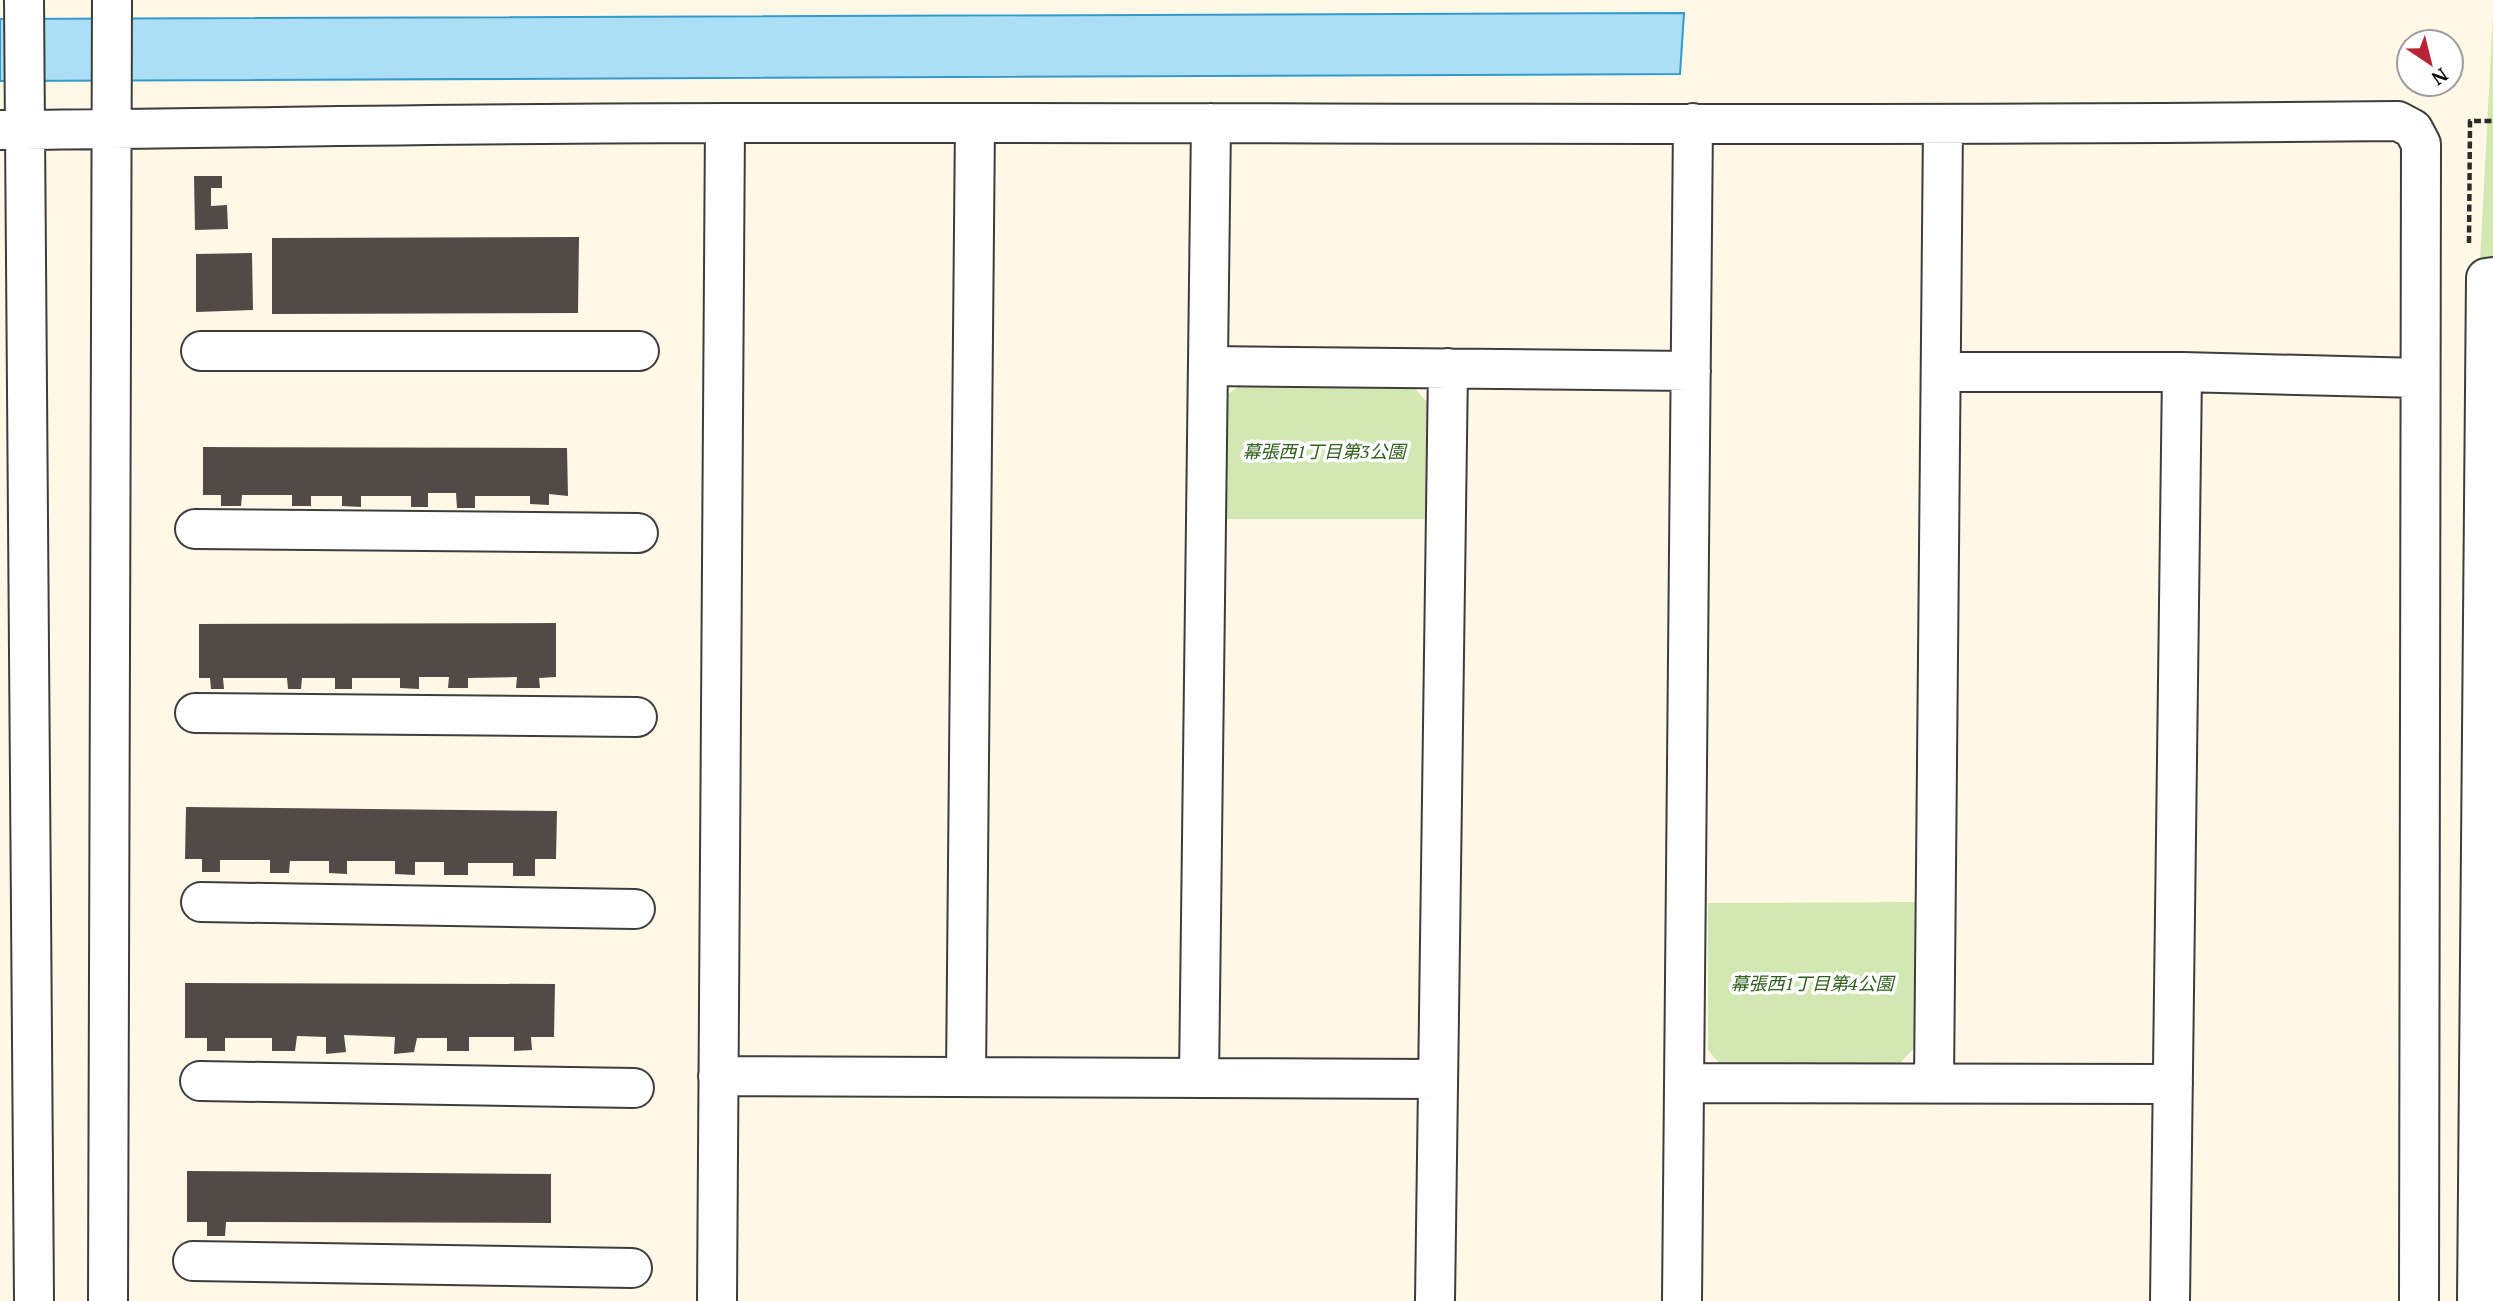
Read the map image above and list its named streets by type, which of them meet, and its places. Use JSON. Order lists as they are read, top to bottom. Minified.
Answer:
{"parks":["幕張西1丁目第3公園","幕張西1丁目第4公園"],"north":"bottom right"}
